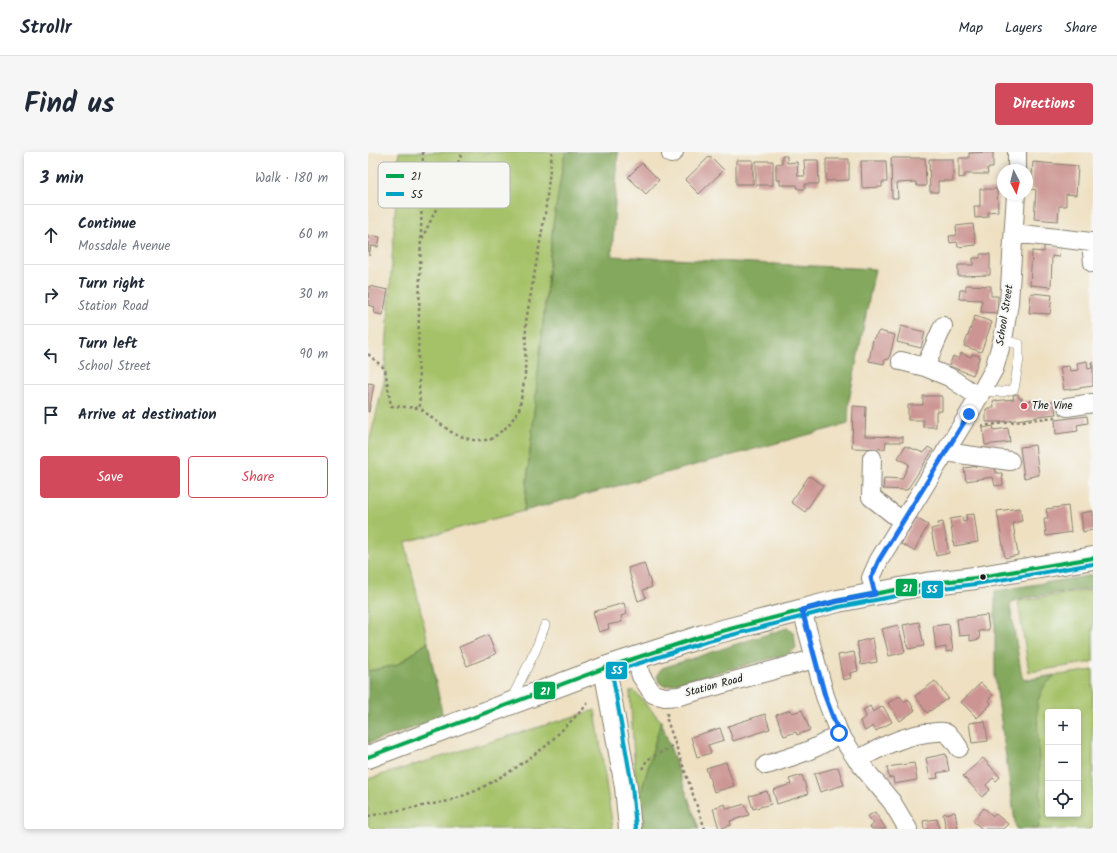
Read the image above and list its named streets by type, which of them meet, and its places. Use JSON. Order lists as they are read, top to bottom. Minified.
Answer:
{"streets":{"street":["School Street","Station Road"]},"places":["The Vine"],"lines":["transit line 21","transit line 55"],"legend":["21","55"],"north":"bottom","page":{"header":"Strollr","nav":["Map","Layers","Share"],"title":"Find us","buttons":["Directions",["Save","Share"]],"heading":["3 min","Walk · 180 m"],"list":[["Continue","Mossdale Avenue","60 m"],["Turn right","Station Road","30 m"],["Turn left","School Street","90 m"],"Arrive at destination"],"map_buttons":["+","−"]}}
